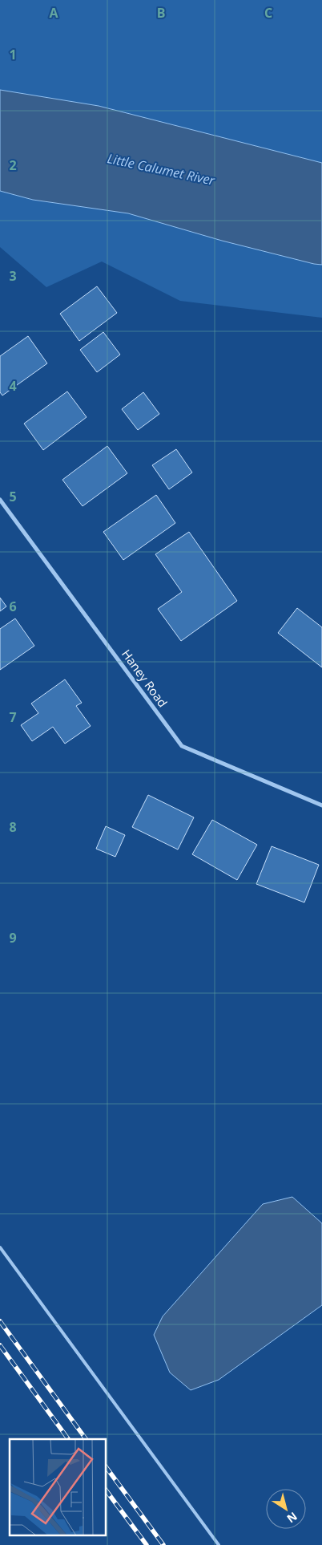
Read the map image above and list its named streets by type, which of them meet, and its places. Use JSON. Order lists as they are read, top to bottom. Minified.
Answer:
{"streets":{"street":["Haney Road"]},"water":["Little Calumet River"],"north":"bottom right","grid":{"columns":["A","B","C"],"rows":["1","2","3","4","5","6","7","8","9"]}}
